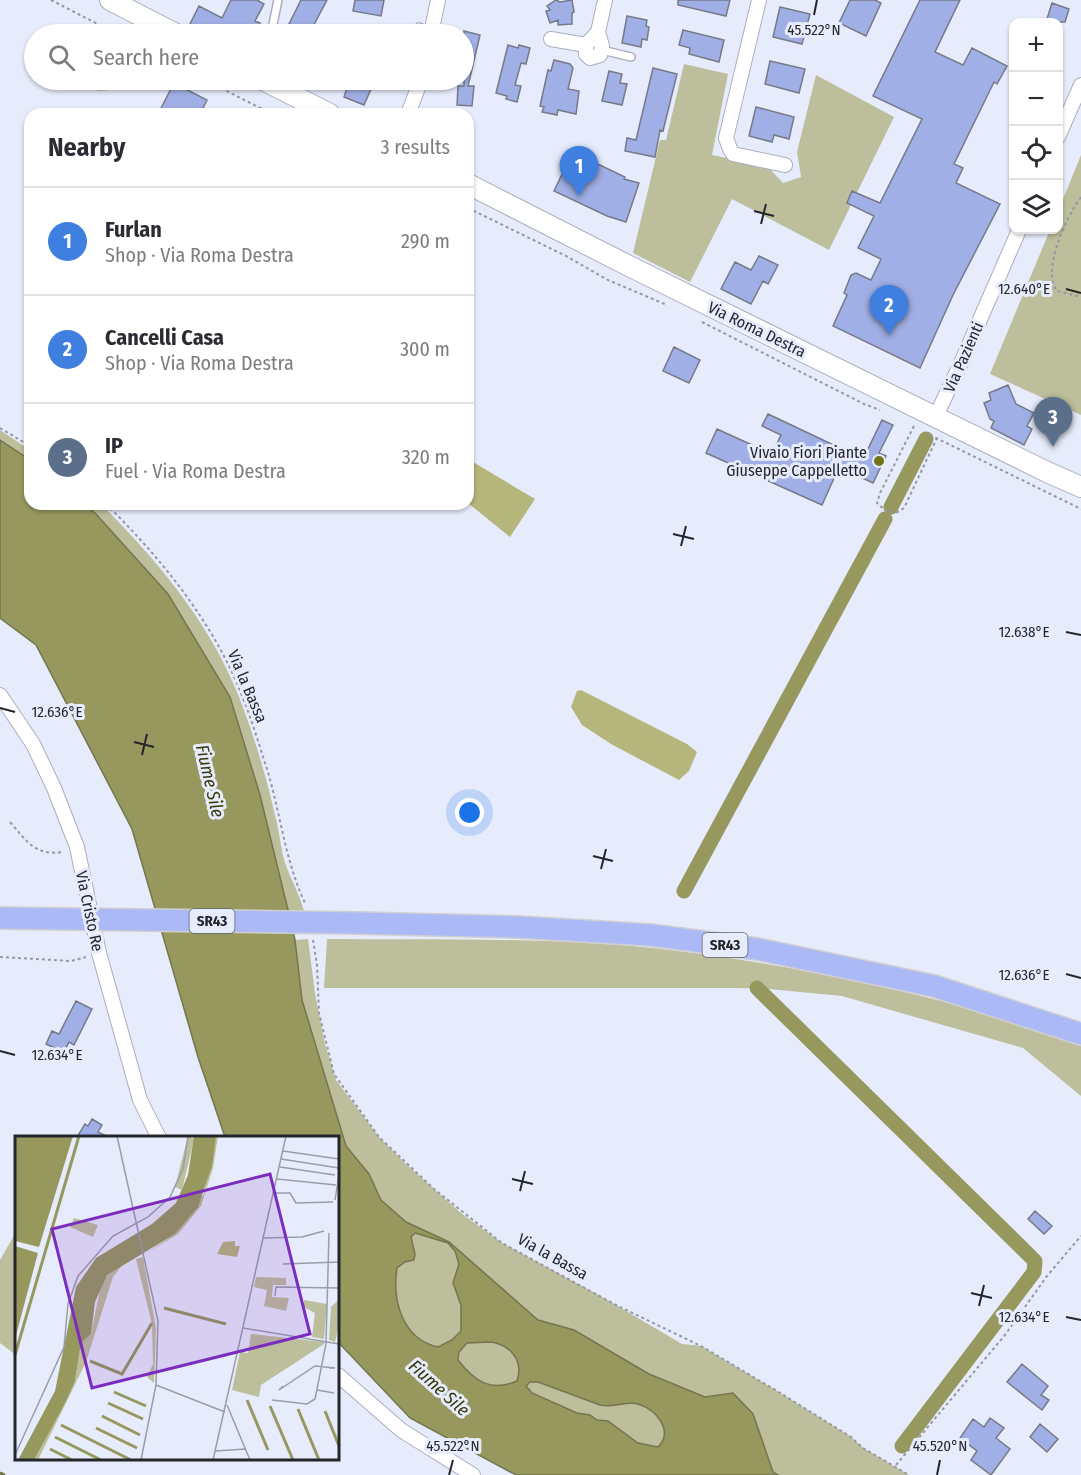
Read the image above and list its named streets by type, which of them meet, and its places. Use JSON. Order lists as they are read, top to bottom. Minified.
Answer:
{"streets":{"main road":["SR43"],"street":["Via Roma Destra","Via Pazienti","Via Cristo Re"],"path":["Via la Bassa"]},"crossings":[["Via Roma Destra","Via Pazienti"]],"water":["Fiume Sile"],"places":["Vivaio Fiori Piante Giuseppe Cappelletto"],"page":{"map_buttons":["+","−"],"search":"Search here","heading":["Nearby","3 results"],"pins":["1","2","3"],"list":[{"mark":"1","name":"Furlan","note":"Shop · Via Roma Destra","value":"290 m"},{"mark":"2","name":"Cancelli Casa","note":"Shop · Via Roma Destra","value":"300 m"},{"mark":"3","name":"IP","note":"Fuel · Via Roma Destra","value":"320 m"}]},"coordinates":["45.522°N","12.640°E","12.638°E","12.636°E","12.634°E","45.520°N"]}
